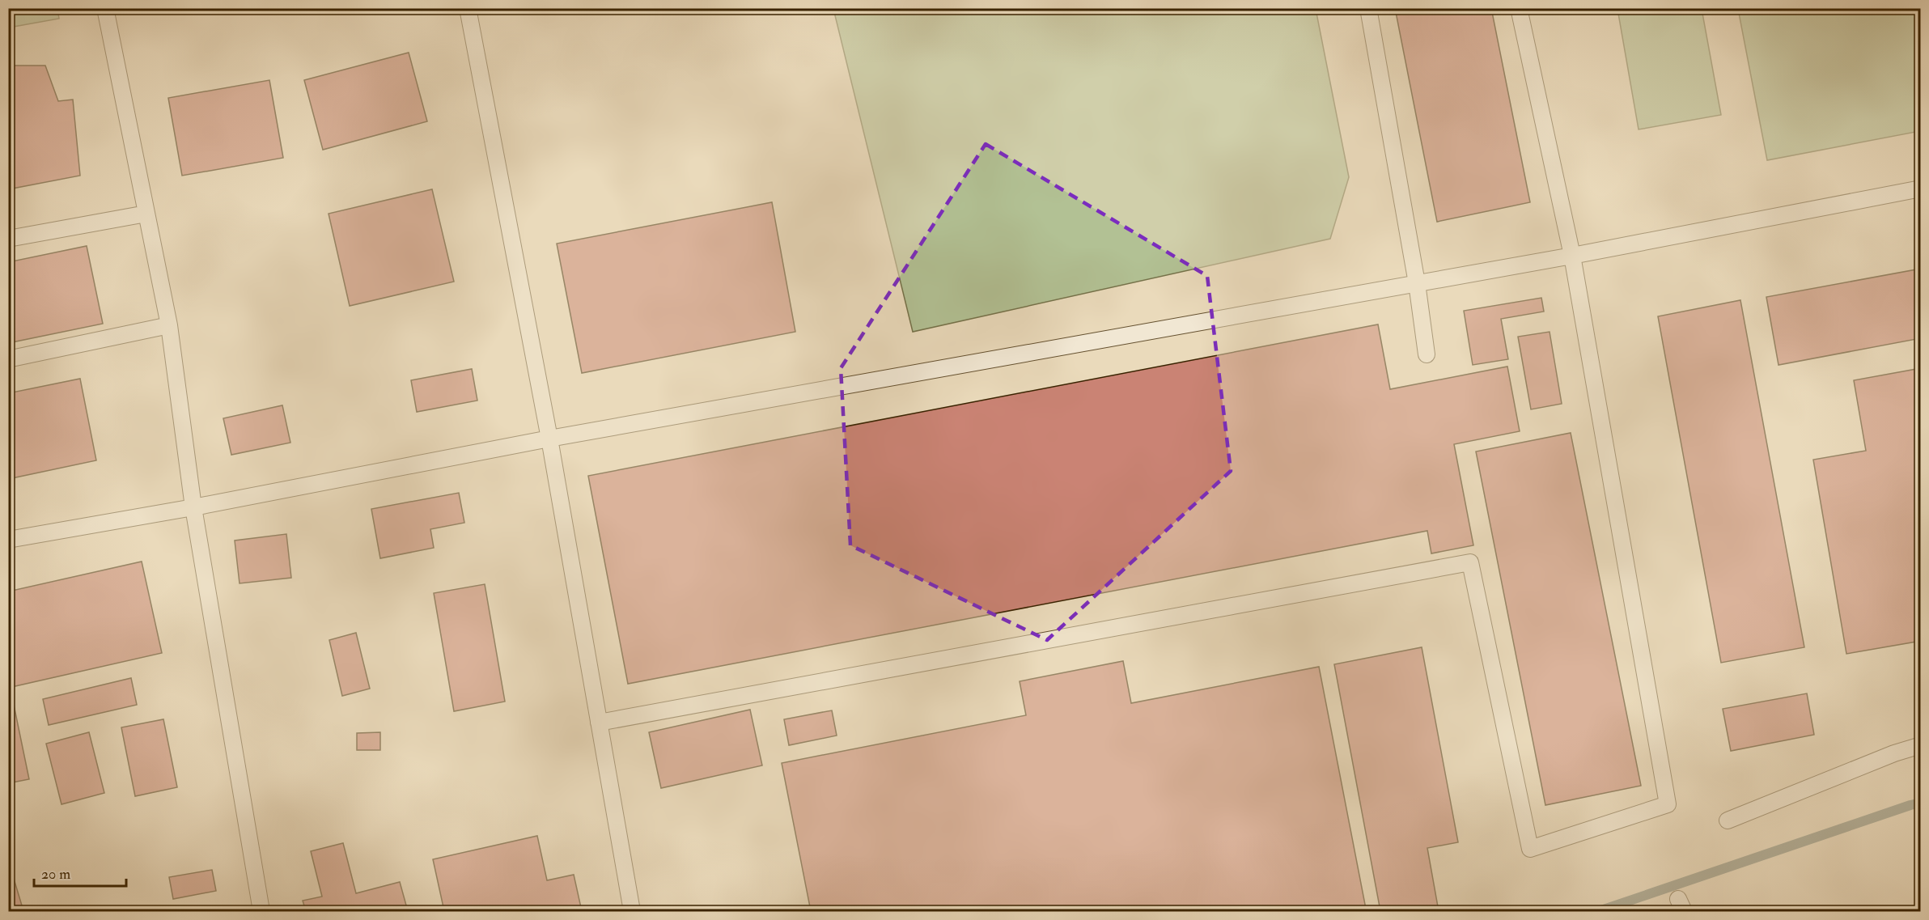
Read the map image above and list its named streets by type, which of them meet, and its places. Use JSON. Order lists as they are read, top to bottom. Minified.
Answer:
{"scale_bar":"20 m"}
